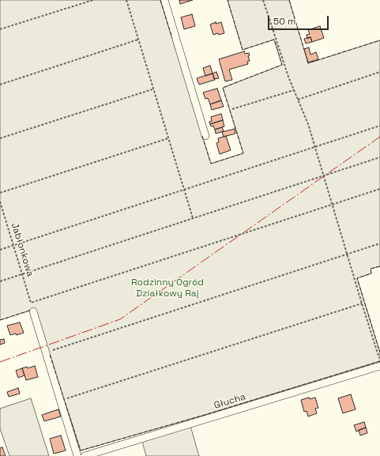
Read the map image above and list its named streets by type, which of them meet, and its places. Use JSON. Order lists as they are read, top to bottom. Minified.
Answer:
{"streets":{"street":["Głucha"],"path":["Jabłonkowa"]},"parks":["Rodzinny Ogród Działkowy Raj"],"scale_bar":"50 m"}
